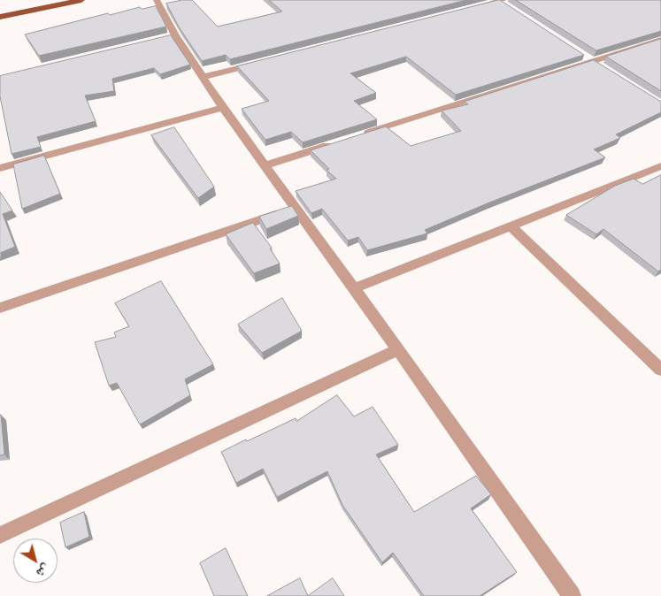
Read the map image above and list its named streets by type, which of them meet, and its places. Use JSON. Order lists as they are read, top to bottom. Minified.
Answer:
{"north":"bottom right"}
